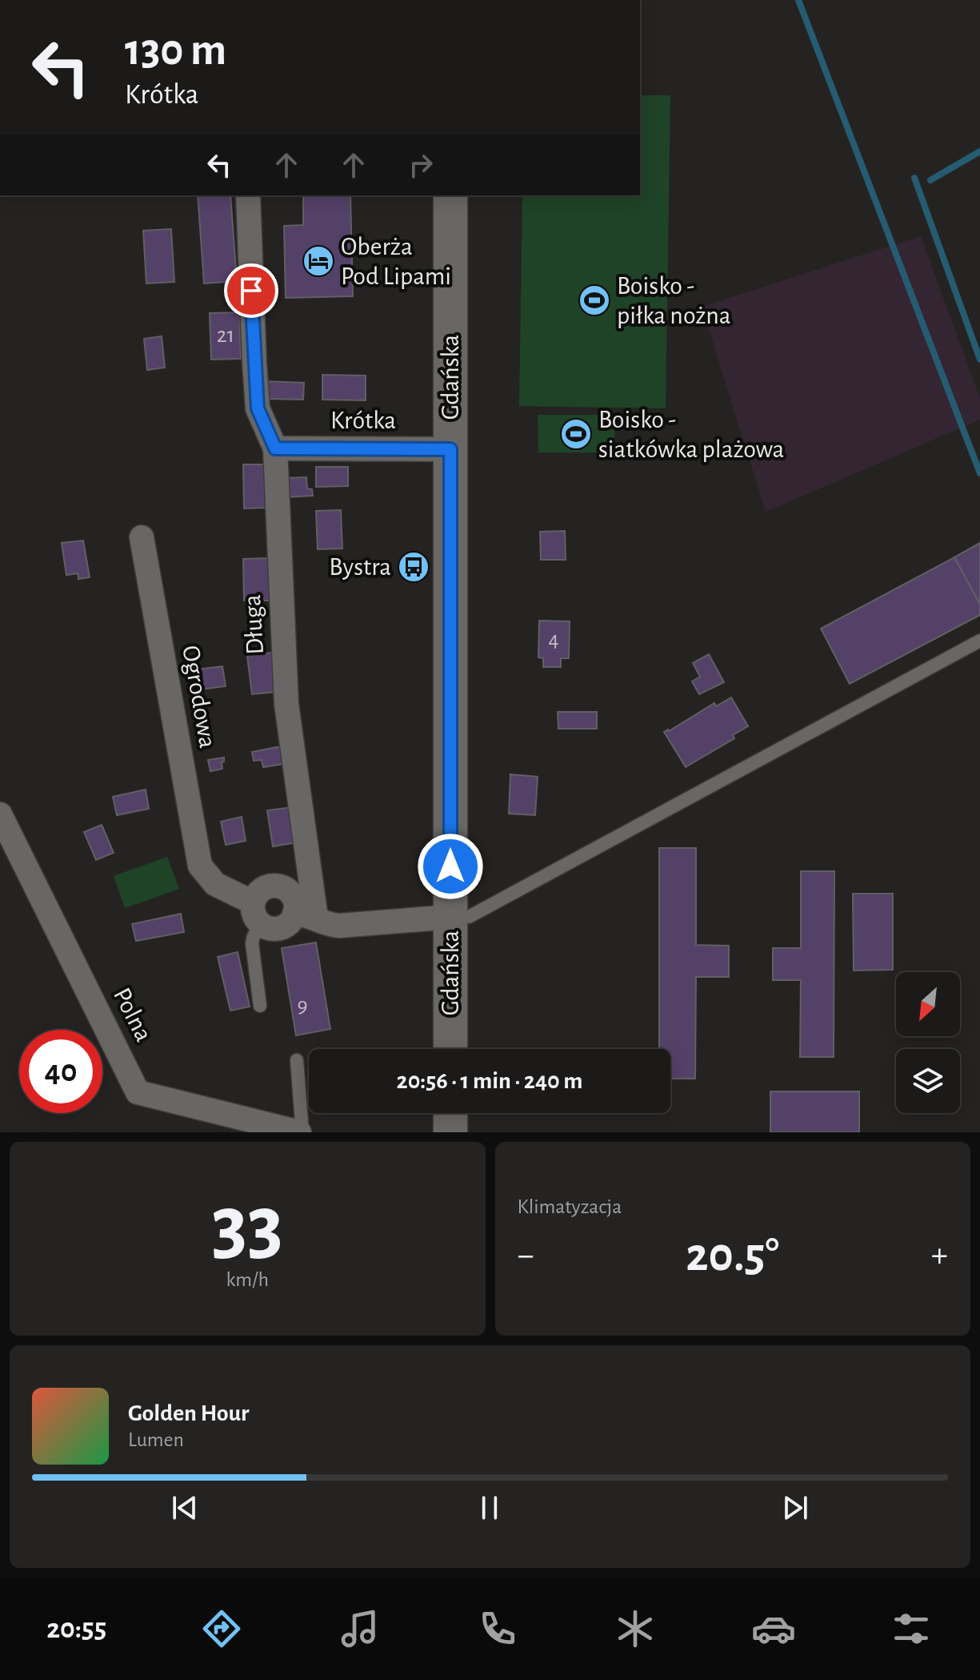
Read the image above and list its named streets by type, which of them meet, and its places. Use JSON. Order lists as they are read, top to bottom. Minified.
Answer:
{"streets":{"street":["Gdańska","Krótka","Długa","Ogrodowa","Polna"]},"crossings":[["Gdańska","Krótka"],["Krótka","Długa"],["Długa","Ogrodowa"]],"places":{"hotel":["Oberża Pod Lipami"],"sports":["Boisko - piłka nożna","Boisko - siatkówka plażowa"],"bus stop":["Bystra"]},"house_numbers":["21","4","9"],"north":"bottom left","page":{"turn":["130 m","Krótka"],"limit":"40","trip":"20:56 · 1 min · 240 m","tile":[["33","km/h"],"Klimatyzacja"],"heat":["−","20.5°","+"],"song":["Golden Hour","Lumen"],"tabs":"20:55"}}
